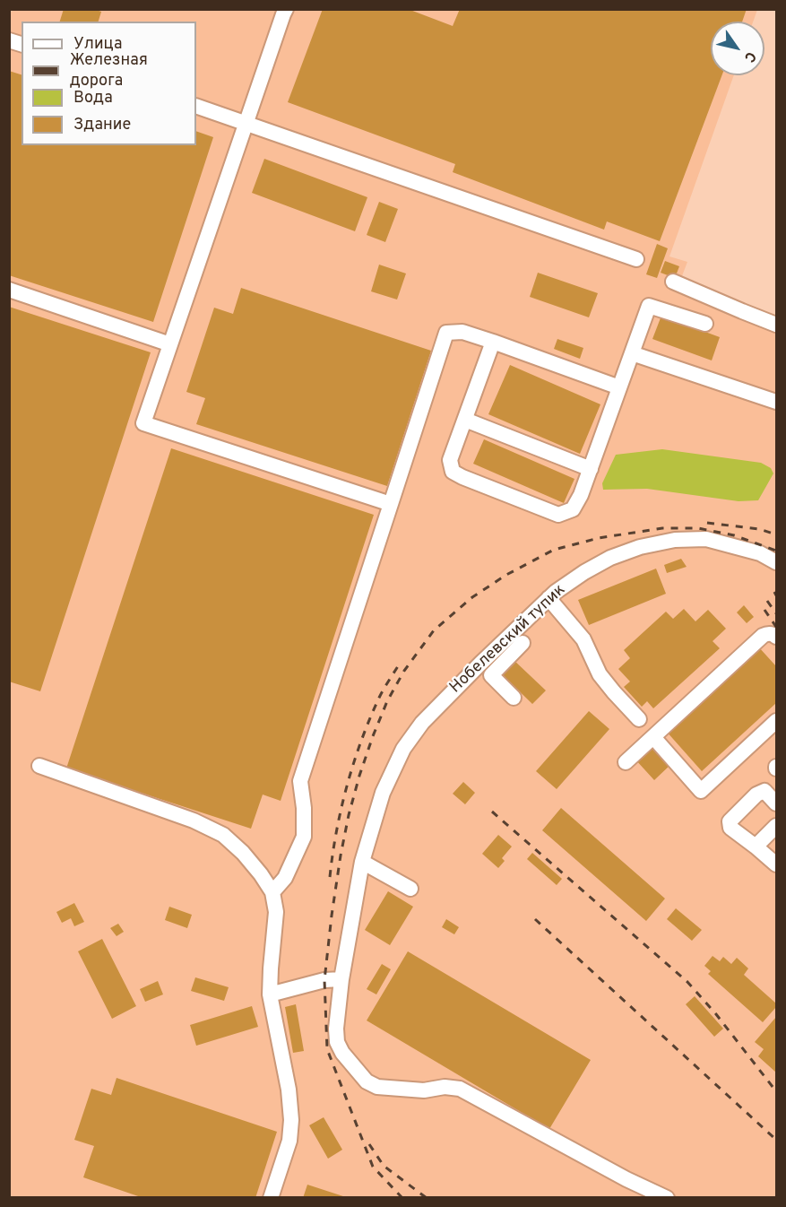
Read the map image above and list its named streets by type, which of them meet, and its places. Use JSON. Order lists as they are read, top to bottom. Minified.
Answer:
{"streets":{"street":["Нобелевский тупик"]},"legend":["Улица","Железная дорога","Вода","Здание"],"north":"bottom right"}
